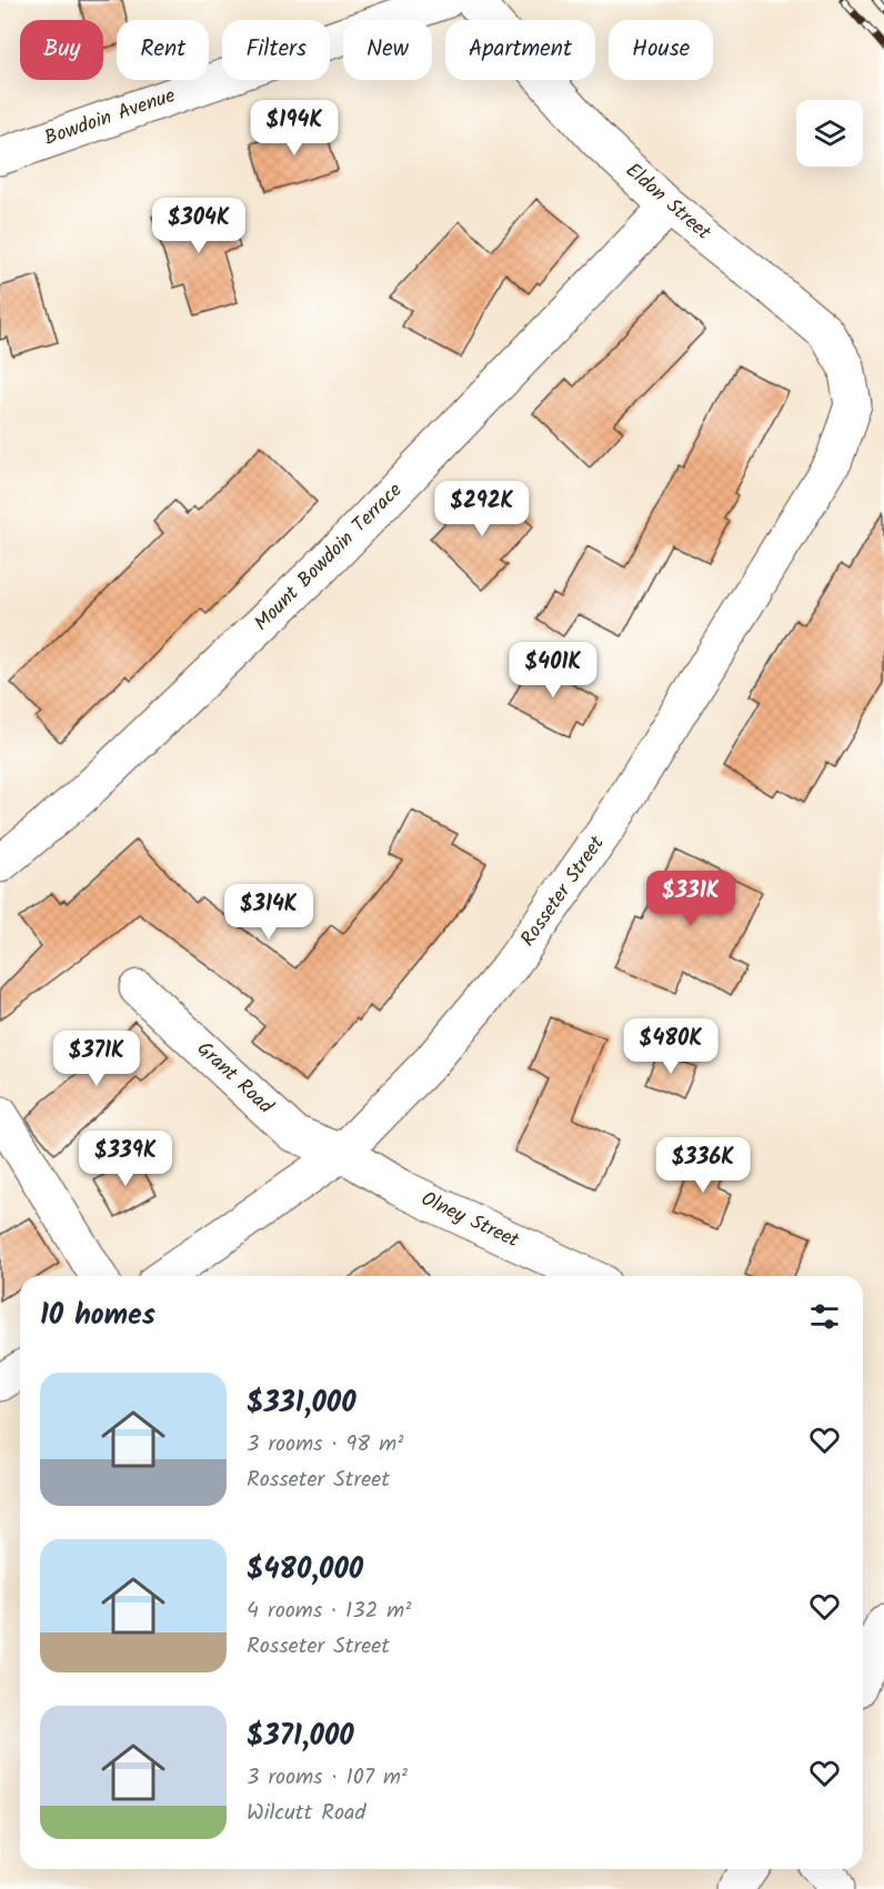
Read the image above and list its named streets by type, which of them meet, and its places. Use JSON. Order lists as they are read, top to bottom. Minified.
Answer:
{"streets":{"street":["Bowdoin Avenue","Eldon Street","Mount Bowdoin Terrace","Rosseter Street","Grant Road","Olney Street"]},"crossings":[["Eldon Street","Mount Bowdoin Terrace"],["Eldon Street","Rosseter Street"],["Rosseter Street","Grant Road"],["Rosseter Street","Olney Street"],["Grant Road","Olney Street"]],"page":{"chip":["Buy","Rent","Filters","New","Apartment","House"],"price":["$194K","$304K","$292K","$401K","$331K","$314K","$480K","$371K","$339K","$336K"],"heading":"10 homes","list":[{"name":"$331,000","note":"3 rooms · 98 m² · Rosseter Street"},{"name":"$480,000","note":"4 rooms · 132 m² · Rosseter Street"},{"name":"$371,000","note":"3 rooms · 107 m² · Wilcutt Road"}]}}
